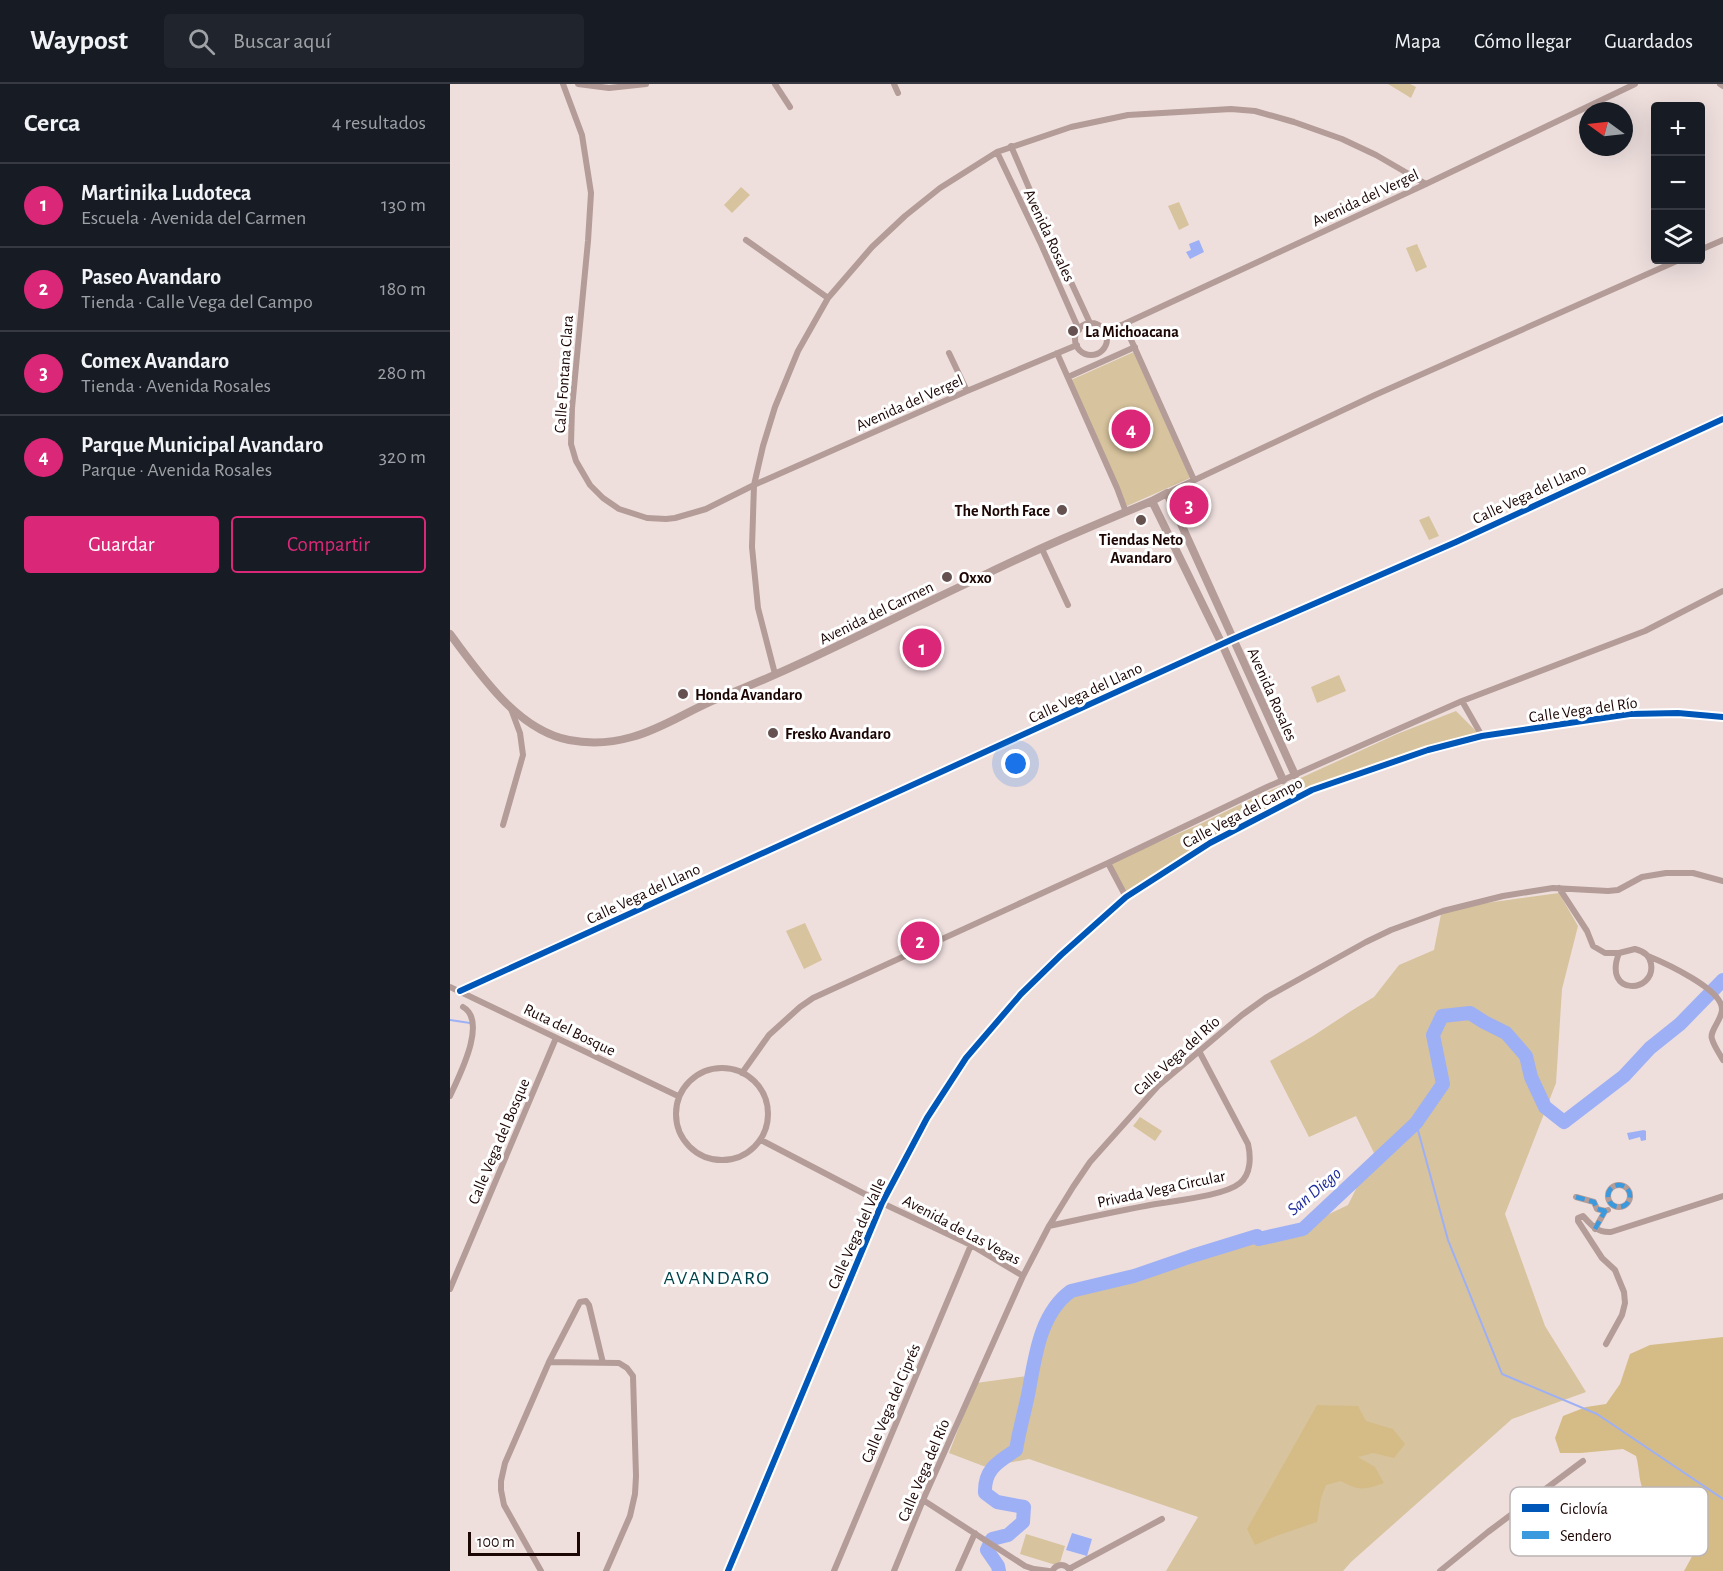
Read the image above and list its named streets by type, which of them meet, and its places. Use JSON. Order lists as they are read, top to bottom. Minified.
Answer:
{"streets":{"street":["Avenida del Vergel","Avenida Rosales","Calle Fontana Clara","Calle Vega del Llano","Avenida del Carmen","Calle Vega del Río","Calle Vega del Campo","Ruta del Bosque","Calle Vega del Bosque","Privada Vega Circular","Avenida de Las Vegas","Calle Vega del Valle","Calle Vega del Ciprés"]},"crossings":[["Avenida del Vergel","Avenida Rosales"],["Avenida del Vergel","Calle Fontana Clara"],["Avenida Rosales","Calle Vega del Llano"],["Avenida Rosales","Avenida del Carmen"],["Avenida Rosales","Calle Vega del Campo"],["Calle Vega del Llano","Ruta del Bosque"],["Calle Vega del Río","Calle Vega del Campo"],["Calle Vega del Río","Privada Vega Circular"],["Calle Vega del Río","Avenida de Las Vegas"],["Calle Vega del Campo","Ruta del Bosque"],["Calle Vega del Campo","Avenida de Las Vegas"],["Calle Vega del Campo","Calle Vega del Valle"],["Ruta del Bosque","Calle Vega del Bosque"],["Ruta del Bosque","Avenida de Las Vegas"],["Avenida de Las Vegas","Calle Vega del Valle"],["Avenida de Las Vegas","Calle Vega del Ciprés"]],"districts":["AVANDARO"],"water":["San Diego"],"places":["La Michoacana","The North Face","Tiendas Neto Avandaro","Oxxo","Honda Avandaro","Fresko Avandaro"],"legend":["Ciclovía","Sendero"],"scale_bar":"100 m","north":"left","page":{"header":"Waypost","search":"Buscar aquí","nav":["Mapa","Cómo llegar","Guardados"],"heading":["Cerca","4 resultados"],"map_buttons":["+","−"],"list":[{"mark":"1","name":"Martinika Ludoteca","note":"Escuela · Avenida del Carmen","value":"130 m"},{"mark":"2","name":"Paseo Avandaro","note":"Tienda · Calle Vega del Campo","value":"180 m"},{"mark":"3","name":"Comex Avandaro","note":"Tienda · Avenida Rosales","value":"280 m"},{"mark":"4","name":"Parque Municipal Avandaro","note":"Parque · Avenida Rosales","value":"320 m"}],"pins":["4","3","1","2"],"buttons":["Guardar","Compartir"],"scale":"100 m"}}
